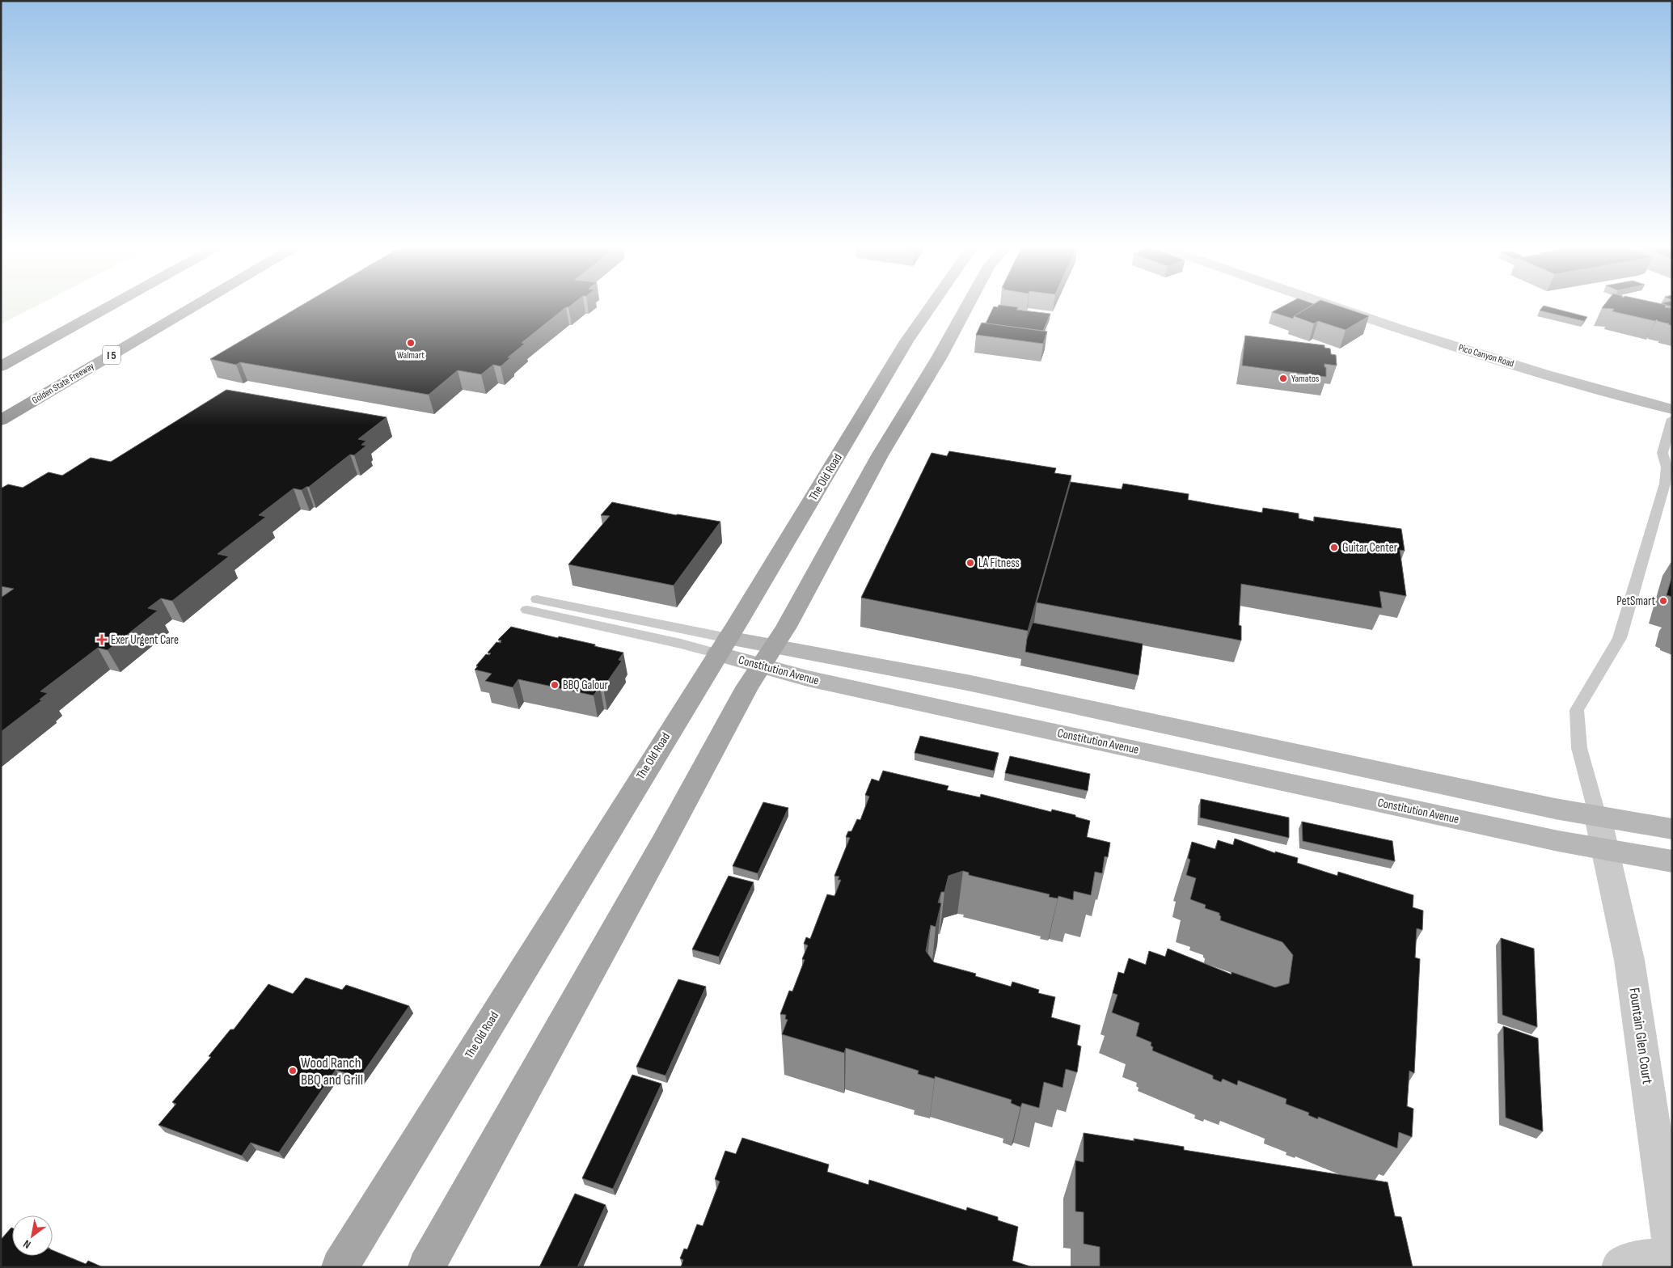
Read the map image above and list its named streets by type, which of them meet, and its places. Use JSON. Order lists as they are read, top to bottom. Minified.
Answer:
{"streets":{"highway":["I 5","Golden State Freeway"],"main road":["Pico Canyon Road","The Old Road","Constitution Avenue"],"street":["Fountain Glen Court"]},"crossings":[["The Old Road","Constitution Avenue"],["Constitution Avenue","Fountain Glen Court"]],"places":{"other":["Walmart","Yamatos","Guitar Center","LA Fitness","PetSmart","BBQ Galour","Wood Ranch BBQ and Grill"],"health":["Exer Urgent Care"]},"north":"bottom left"}
